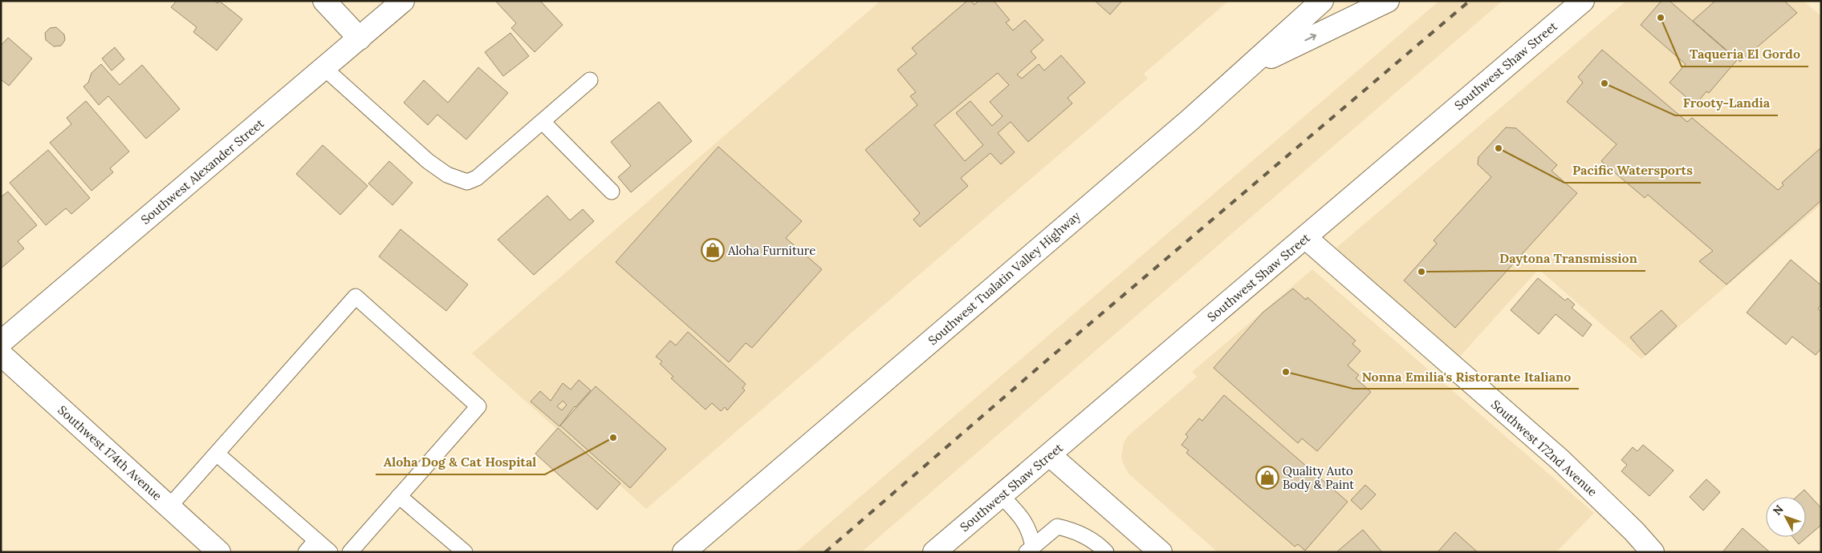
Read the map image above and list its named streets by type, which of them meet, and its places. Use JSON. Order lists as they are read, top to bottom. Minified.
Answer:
{"streets":{"street":["Southwest Shaw Street","Southwest Alexander Street","Southwest Tualatin Valley Highway","Southwest 172nd Avenue","Southwest 174th Avenue"]},"crossings":[["Southwest Shaw Street","Southwest 172nd Avenue"]],"places":{"other":["Taqueria El Gordo","Frooty-Landia","Pacific Watersports","Daytona Transmission","Nonna Emilia's Ristorante Italiano","Aloha Dog & Cat Hospital"],"shop":["Aloha Furniture","Quality Auto Body & Paint"]},"north":"top left"}
